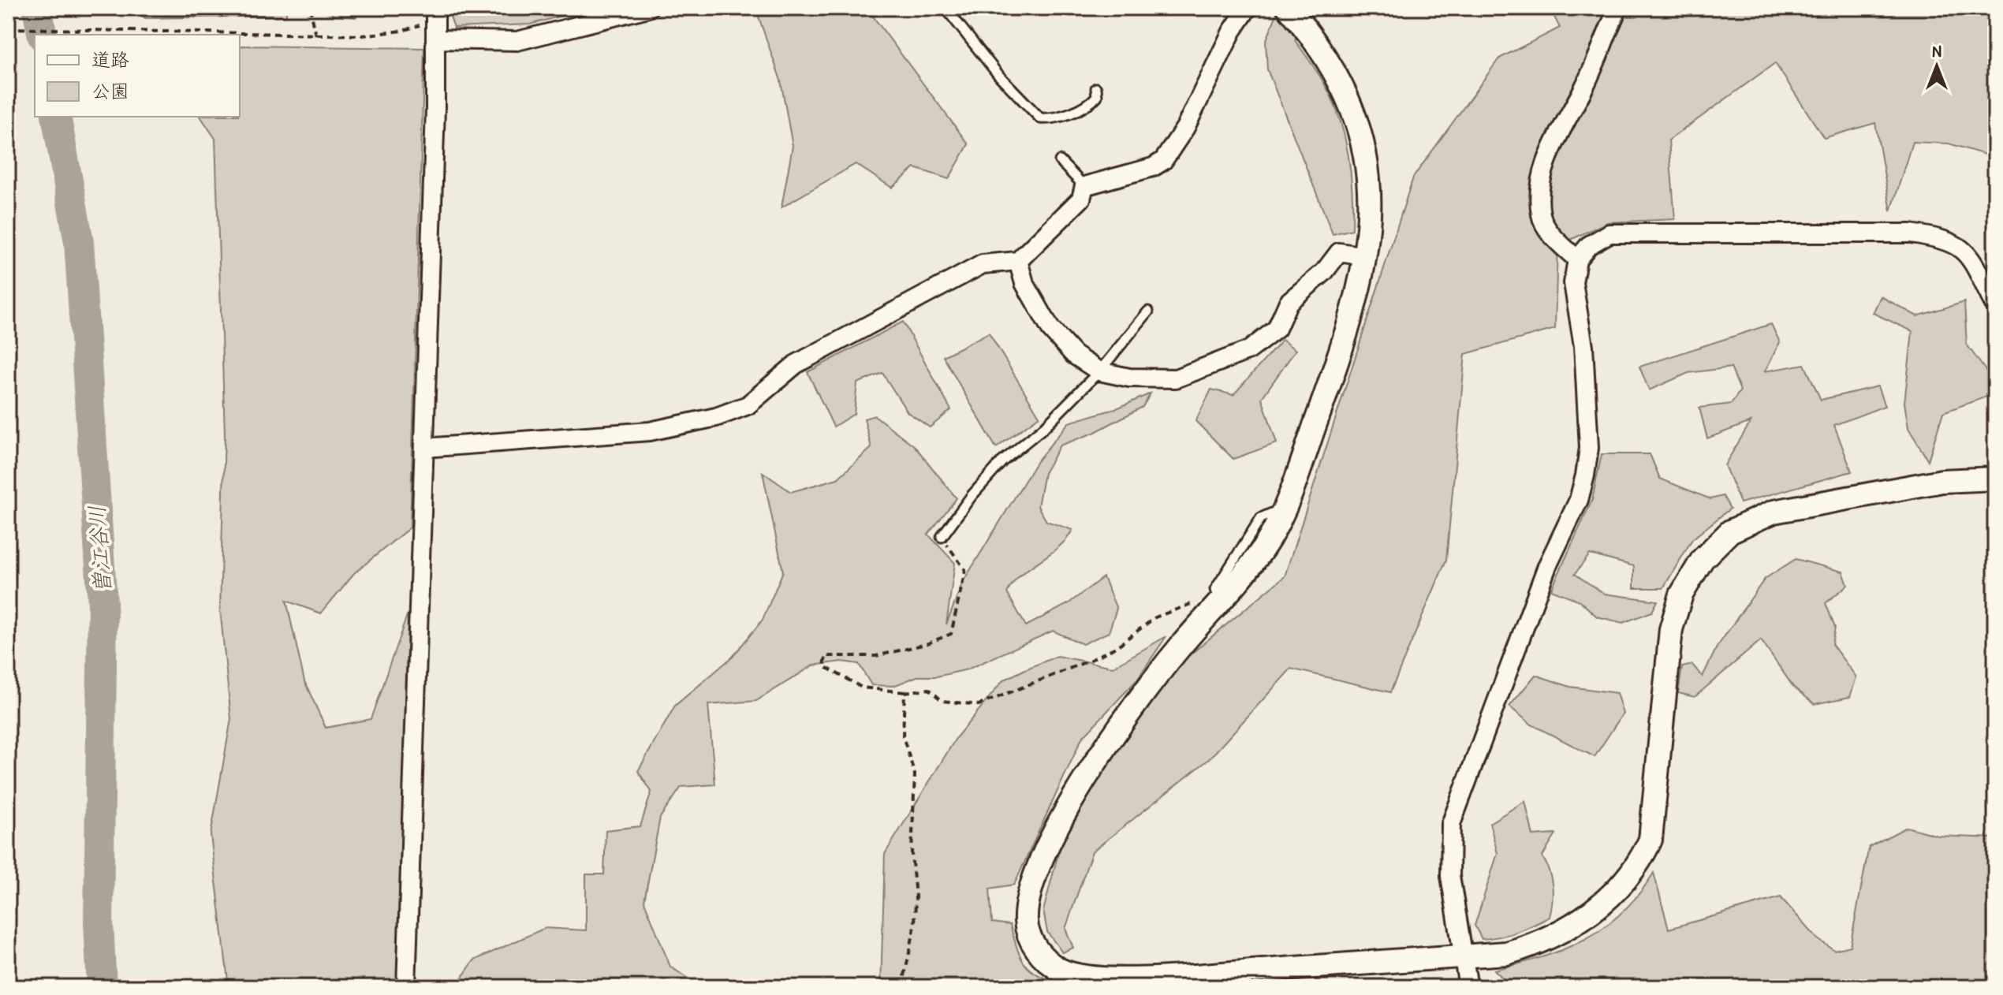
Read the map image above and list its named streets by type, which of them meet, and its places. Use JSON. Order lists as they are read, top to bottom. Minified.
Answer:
{"water":["曽江谷川"],"legend":["道路","公園"],"north":"top"}
